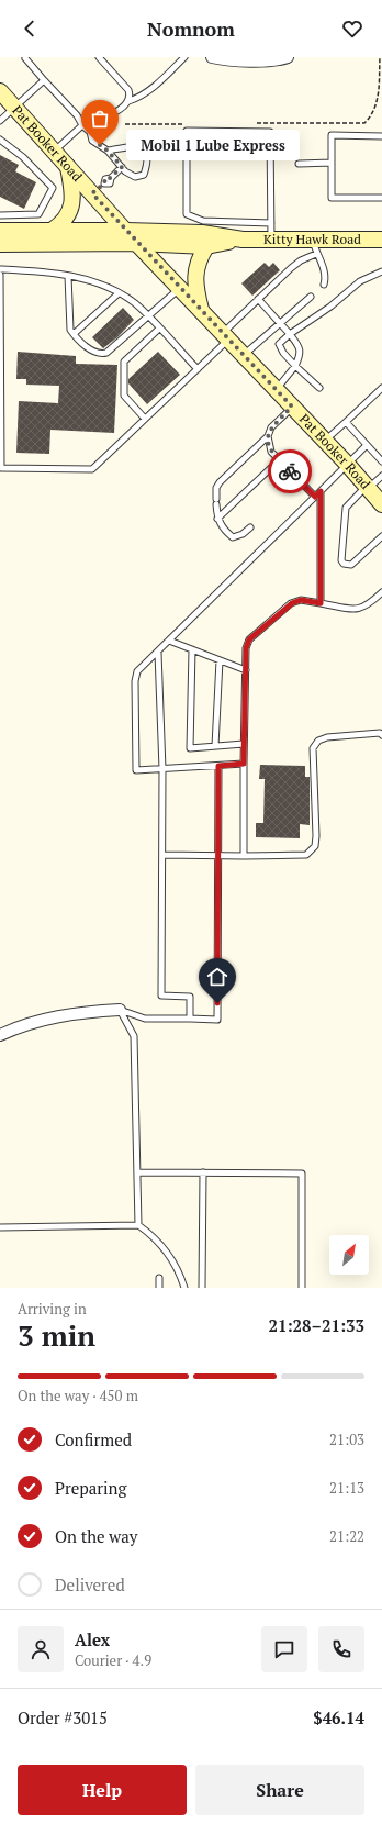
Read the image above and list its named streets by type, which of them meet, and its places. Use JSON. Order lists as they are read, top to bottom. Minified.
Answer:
{"streets":{"main road":["Pat Booker Road","Kitty Hawk Road"]},"crossings":[["Pat Booker Road","Kitty Hawk Road"]],"places":["Mobil 1 Lube Express"],"north":"top right","page":{"header":"Nomnom","bubble":"Mobil 1 Lube Express","heading":["3 min","Arriving in","21:28–21:33"],"panel":["Alex","Courier · 4.9","Order #3015","$46.14"],"bar":"On the way · 450 m","list":[["Confirmed","21:03"],["Preparing","21:13"],["On the way","21:22"],"Delivered"],"buttons":["Help","Share"]}}
